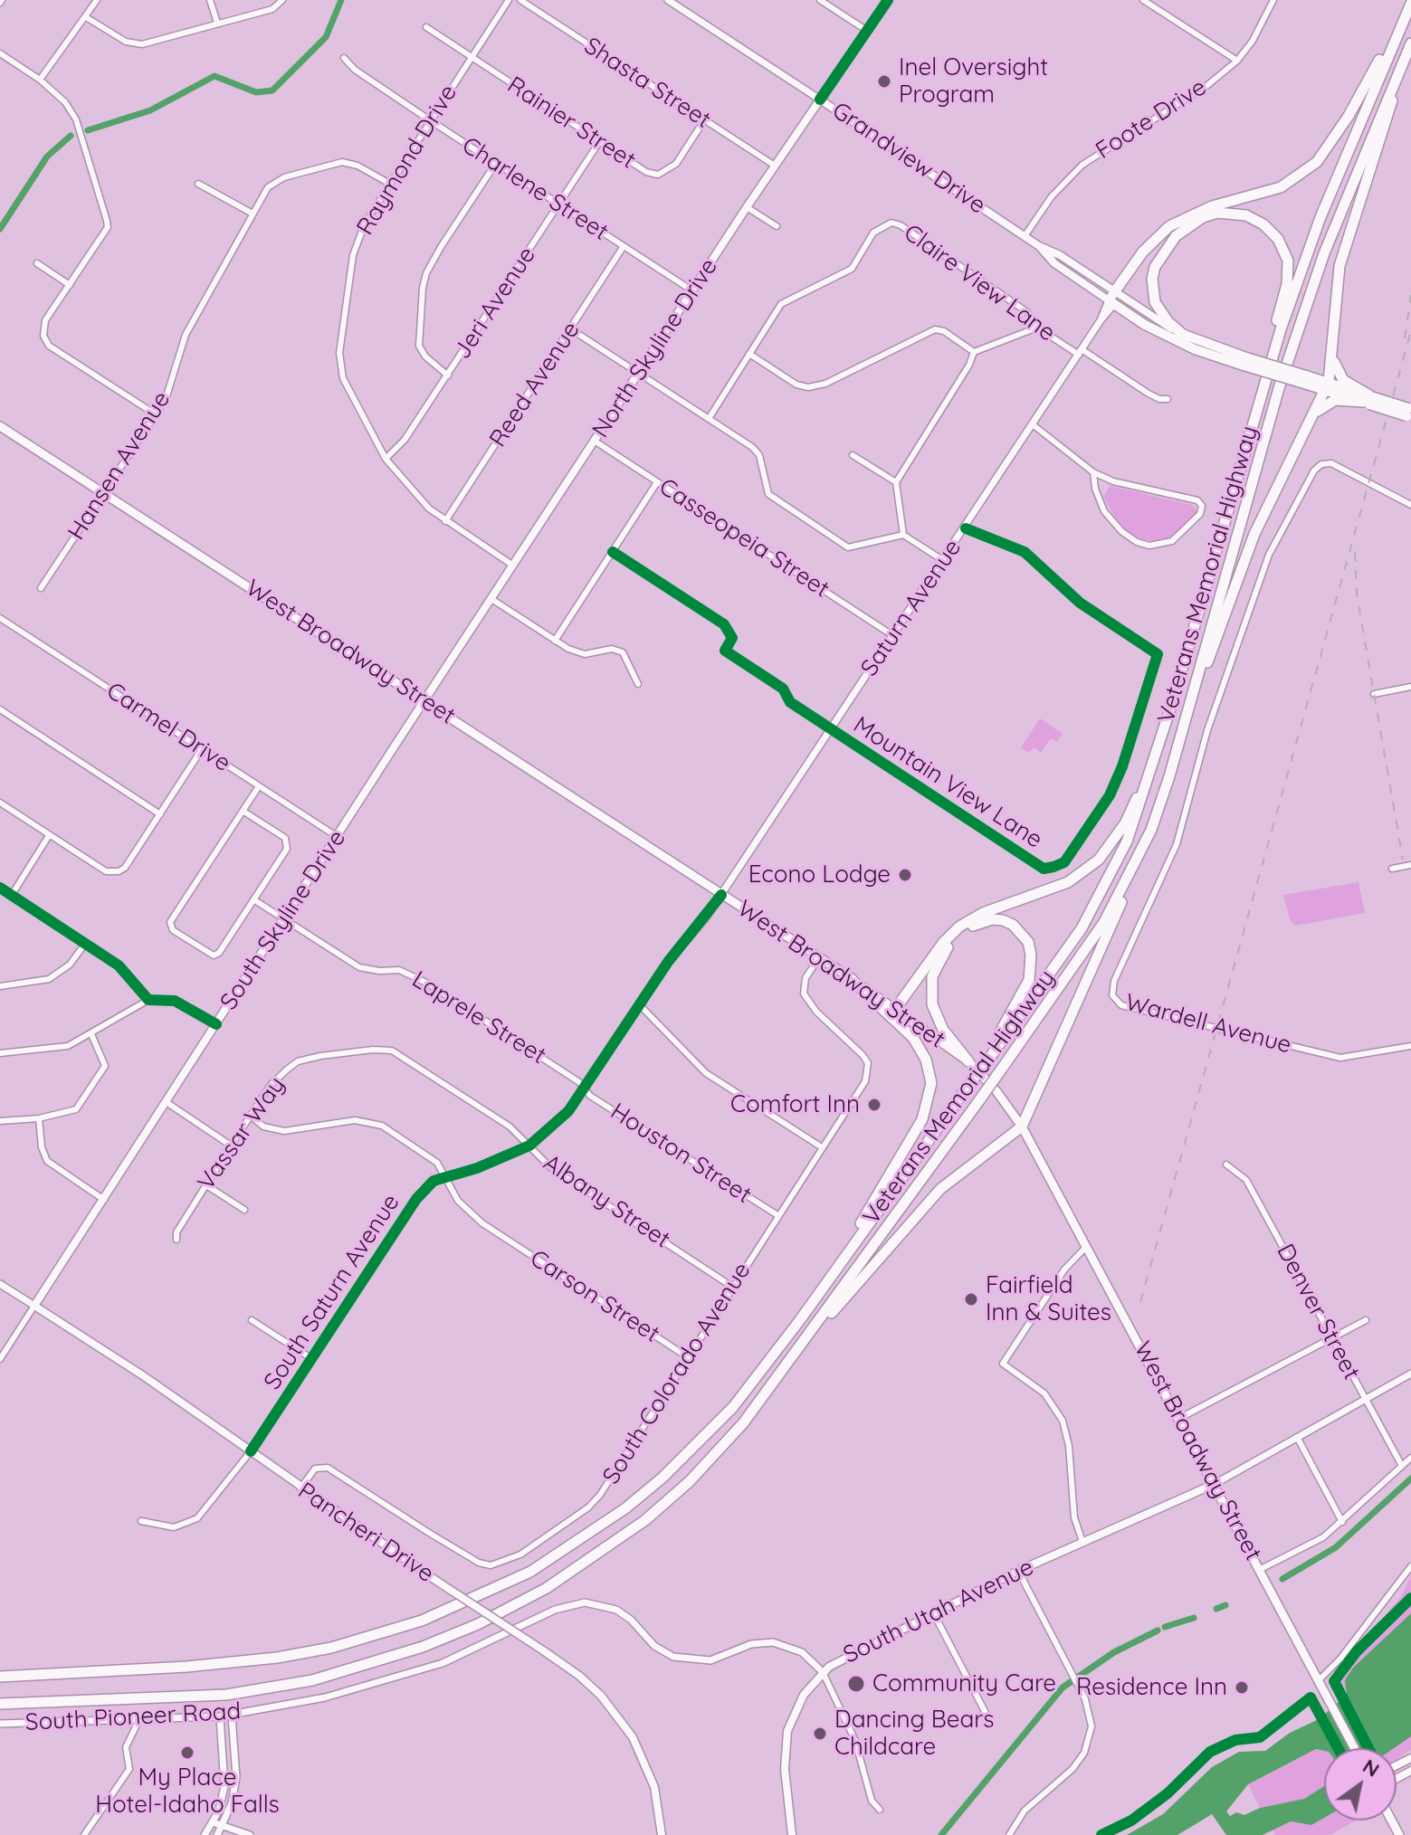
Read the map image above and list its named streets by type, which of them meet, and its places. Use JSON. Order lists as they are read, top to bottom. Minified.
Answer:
{"streets":{"highway":["Grandview Drive","Veterans Memorial Highway"],"main road":["North Skyline Drive","West Broadway Street","South Skyline Drive","Pancheri Drive","South Utah Avenue"],"street":["Shasta Street","Foote Drive","Rainier Street","Raymond Drive","Charlene Street","Claire View Lane","Jeri Avenue","Reed Avenue","Hansen Avenue","Casseopeia Street","Saturn Avenue","Carmel Drive","Mountain View Lane","Laprele Street","Wardell Avenue","Vassar Way","Houston Street","Albany Street","South Saturn Avenue","Carson Street","Denver Street","South Colorado Avenue","South Pioneer Road"]},"crossings":[["Shasta Street","Rainier Street"],["Shasta Street","North Skyline Drive"],["Foote Drive","Grandview Drive"],["Rainier Street","Raymond Drive"],["Rainier Street","Jeri Avenue"],["Grandview Drive","North Skyline Drive"],["Grandview Drive","Saturn Avenue"],["Raymond Drive","Charlene Street"],["Raymond Drive","Jeri Avenue"],["Raymond Drive","North Skyline Drive"],["Raymond Drive","Reed Avenue"],["Raymond Drive","Hansen Avenue"],["Charlene Street","Jeri Avenue"],["Charlene Street","North Skyline Drive"],["Charlene Street","Reed Avenue"],["Claire View Lane","Saturn Avenue"],["North Skyline Drive","Casseopeia Street"],["North Skyline Drive","West Broadway Street"],["North Skyline Drive","South Skyline Drive"],["Hansen Avenue","West Broadway Street"],["Casseopeia Street","Saturn Avenue"],["Saturn Avenue","West Broadway Street"],["Saturn Avenue","Mountain View Lane"],["Saturn Avenue","South Saturn Avenue"],["West Broadway Street","South Skyline Drive"],["West Broadway Street","South Saturn Avenue"],["West Broadway Street","South Colorado Avenue"],["West Broadway Street","South Utah Avenue"],["Carmel Drive","South Skyline Drive"],["South Skyline Drive","Laprele Street"],["South Skyline Drive","Pancheri Drive"],["Laprele Street","Houston Street"],["Laprele Street","South Saturn Avenue"],["Vassar Way","Albany Street"],["Vassar Way","Carson Street"],["Houston Street","South Saturn Avenue"],["Houston Street","South Colorado Avenue"],["Albany Street","South Saturn Avenue"],["Albany Street","South Colorado Avenue"],["South Saturn Avenue","Carson Street"],["South Saturn Avenue","Pancheri Drive"],["Carson Street","South Colorado Avenue"],["South Colorado Avenue","Pancheri Drive"],["South Utah Avenue","South Pioneer Road"]],"places":["Inel Oversight Program","Econo Lodge","Comfort Inn","Fairfield Inn & Suites","Community Care","Residence Inn","Dancing Bears Childcare","My Place Hotel-Idaho Falls"],"north":"top right"}
